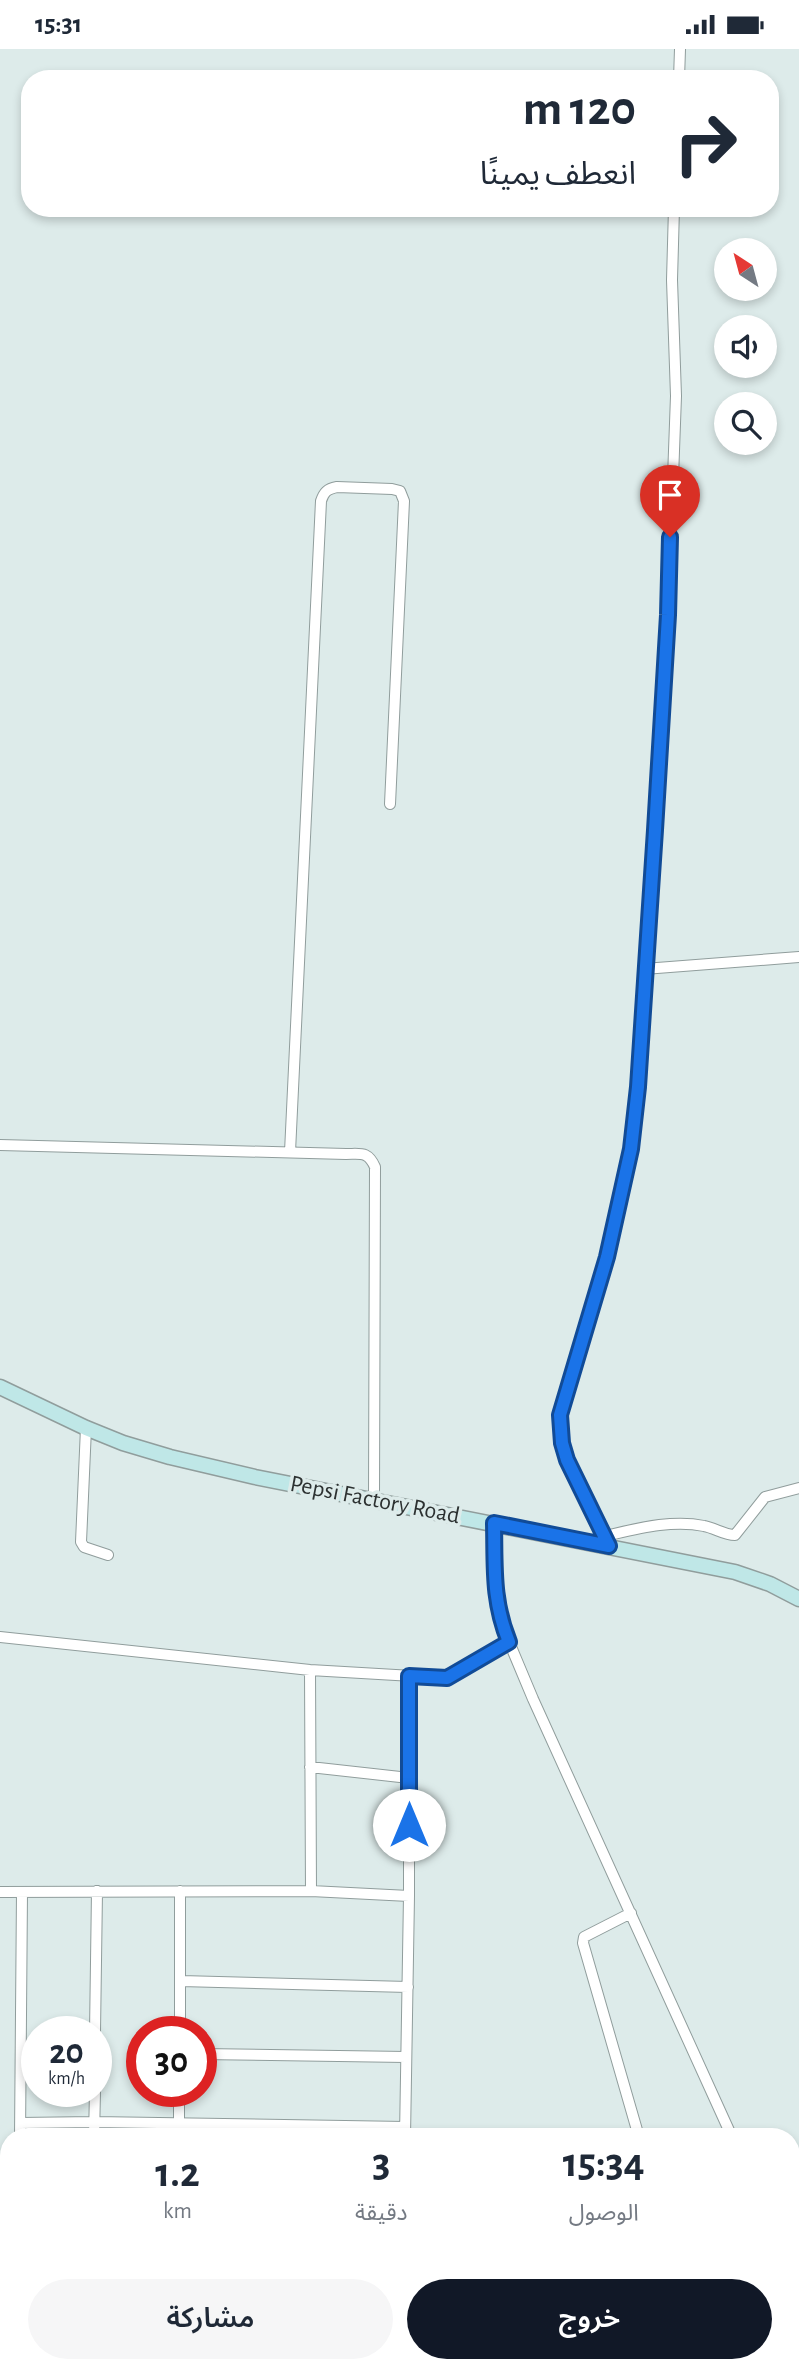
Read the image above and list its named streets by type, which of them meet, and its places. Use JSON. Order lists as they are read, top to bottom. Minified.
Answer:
{"streets":{"main road":["Pepsi Factory Road"]},"north":"top left","page":{"status":"15:31","turn":["120 m","انعطف يمينًا"],"speed":"20 km/h","limit":"30","eta":["15:34","الوصول","3","دقيقة","1.2","km"],"buttons":["خروج","مشاركة"]}}
